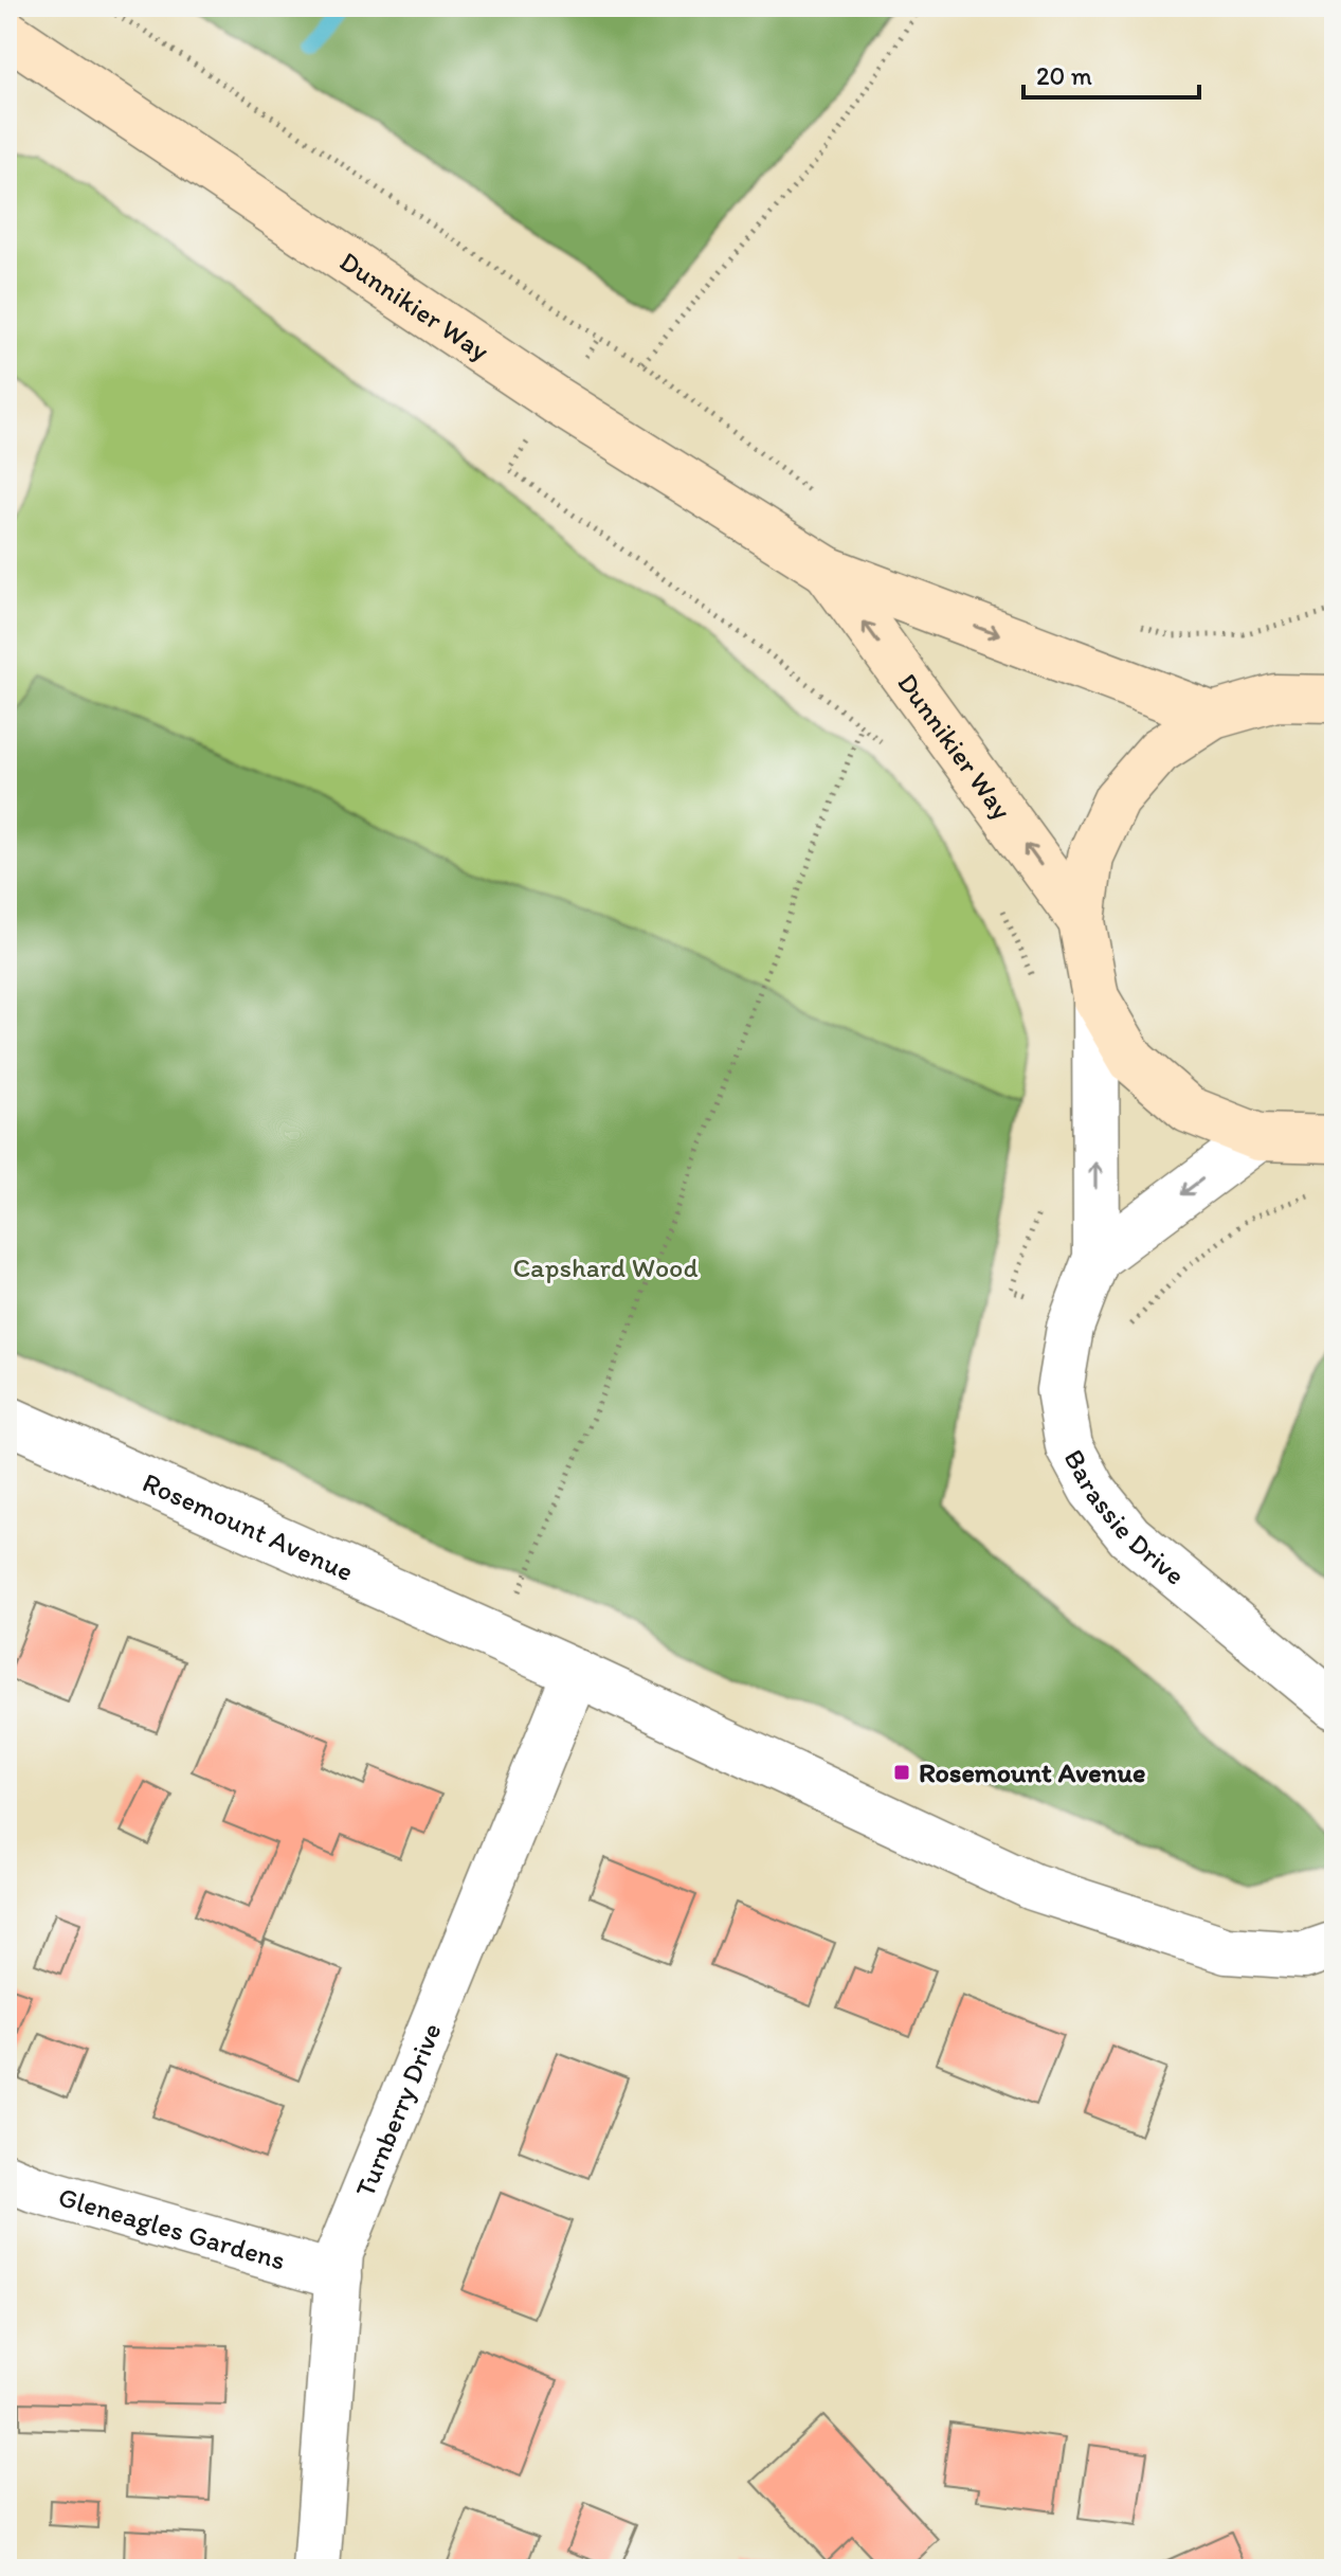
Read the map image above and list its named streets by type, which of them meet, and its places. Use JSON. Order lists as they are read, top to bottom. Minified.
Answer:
{"streets":{"main road":["Dunnikier Way"],"street":["Barassie Drive","Rosemount Avenue","Turnberry Drive","Gleneagles Gardens"]},"crossings":[["Rosemount Avenue","Turnberry Drive"],["Turnberry Drive","Gleneagles Gardens"]],"parks":["Capshard Wood"],"places":{"transit":["Rosemount Avenue"]},"scale_bar":"20 m"}
